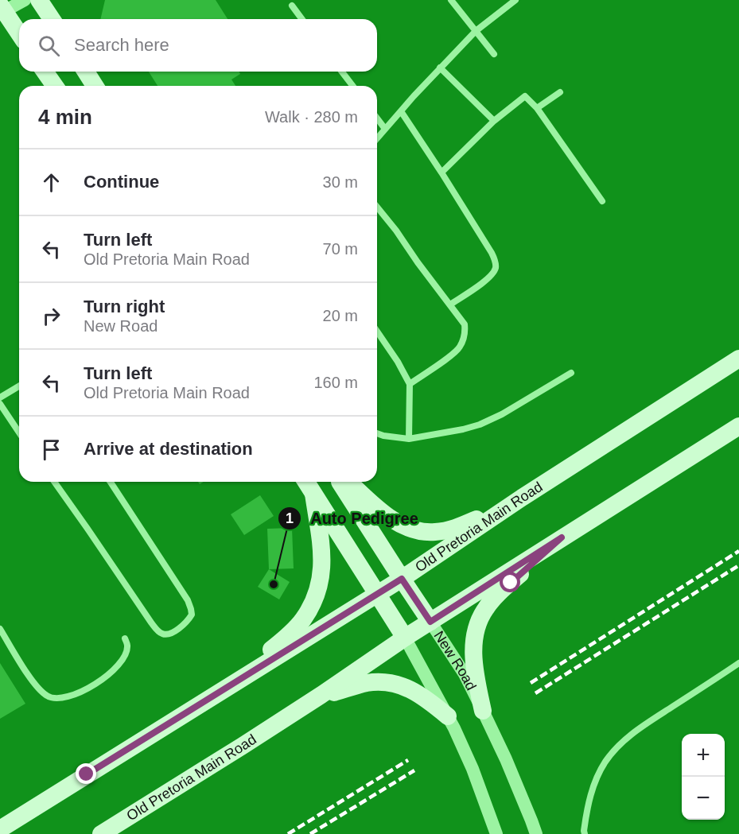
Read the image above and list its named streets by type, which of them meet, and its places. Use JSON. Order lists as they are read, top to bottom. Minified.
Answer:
{"streets":{"main road":["Old Pretoria Main Road","New Road"]},"crossings":[["Old Pretoria Main Road","New Road"]],"places":["Auto Pedigree"],"page":{"search":"Search here","heading":["4 min","Walk · 280 m"],"list":[["Continue","30 m"],["Turn left","Old Pretoria Main Road","70 m"],["Turn right","New Road","20 m"],["Turn left","Old Pretoria Main Road","160 m"],"Arrive at destination"],"map_buttons":["+","−"]}}
